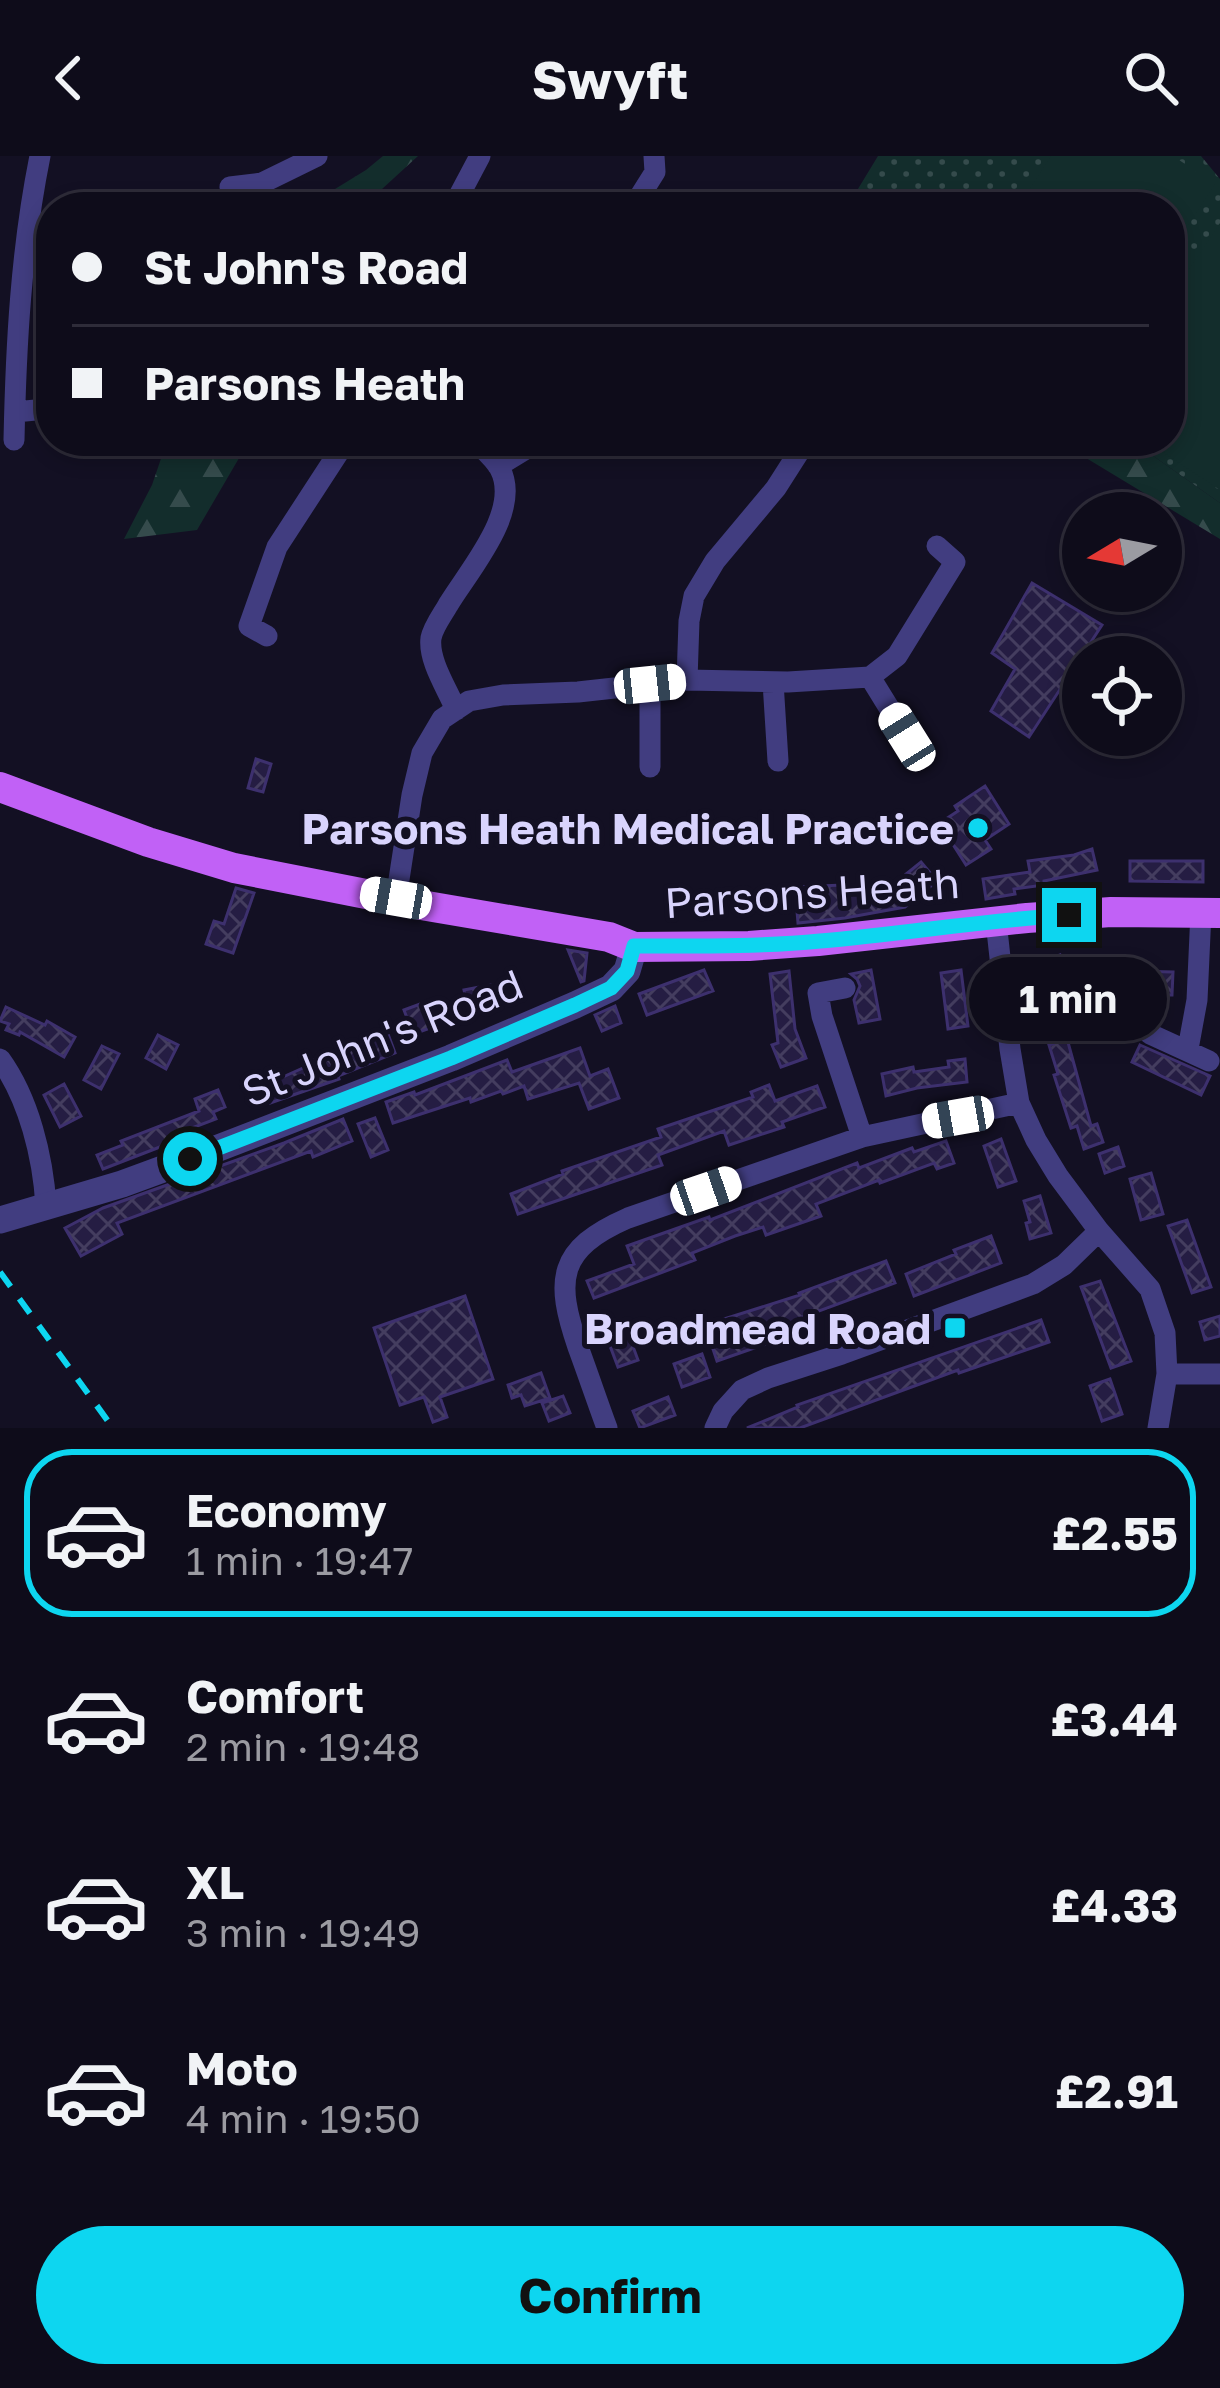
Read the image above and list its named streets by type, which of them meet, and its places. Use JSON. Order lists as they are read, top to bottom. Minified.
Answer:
{"streets":{"main road":["Parsons Heath"],"street":["St John's Road"]},"crossings":[["Parsons Heath","St John's Road"]],"places":{"other":["Parsons Heath Medical Practice"],"transit":["Broadmead Road"]},"north":"left","page":{"header":"Swyft","banner":["St John's Road","Parsons Heath"],"bubble":"1 min","list":[{"name":"Economy","note":"1 min · 19:47","value":"£2.55"},{"name":"Comfort","note":"2 min · 19:48","value":"£3.44"},{"name":"XL","note":"3 min · 19:49","value":"£4.33"},{"name":"Moto","note":"4 min · 19:50","value":"£2.91"}],"buttons":"Confirm"}}
